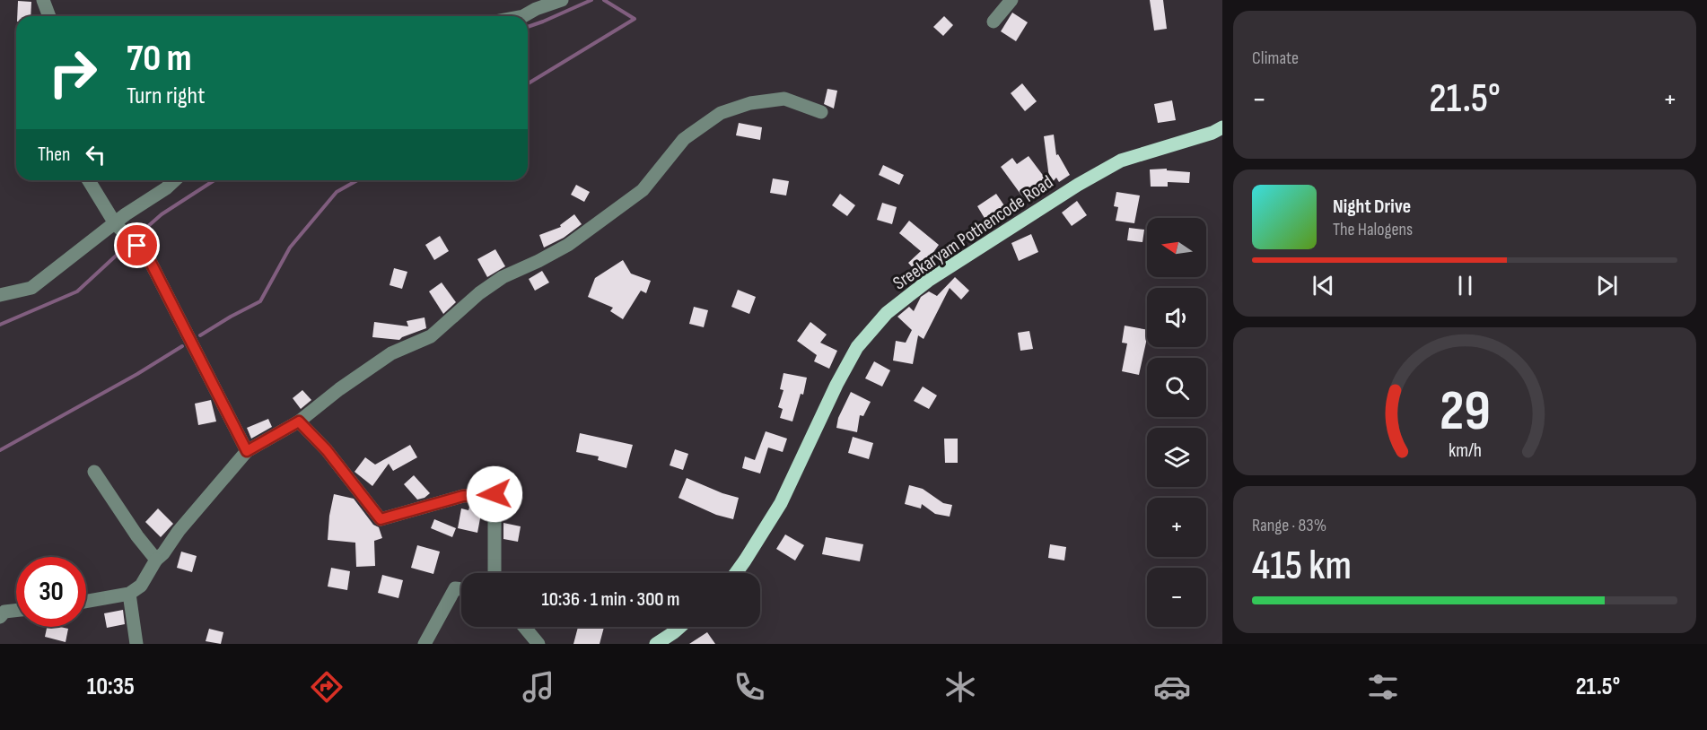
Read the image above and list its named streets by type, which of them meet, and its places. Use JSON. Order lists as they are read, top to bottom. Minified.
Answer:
{"streets":{"main road":["Sreekaryam Pothencode Road"]},"north":"left","page":{"tile":["Climate",["Range · 83%","415 km"]],"turn":["70 m","Turn right"],"heat":["−","21.5°","+"],"then":"Then","song":["Night Drive","The Halogens"],"map_buttons":["+","−"],"limit":"30","trip":"10:36 · 1 min · 300 m","tabs":["10:35","21.5°"],"gauge":["29","km/h"]}}
